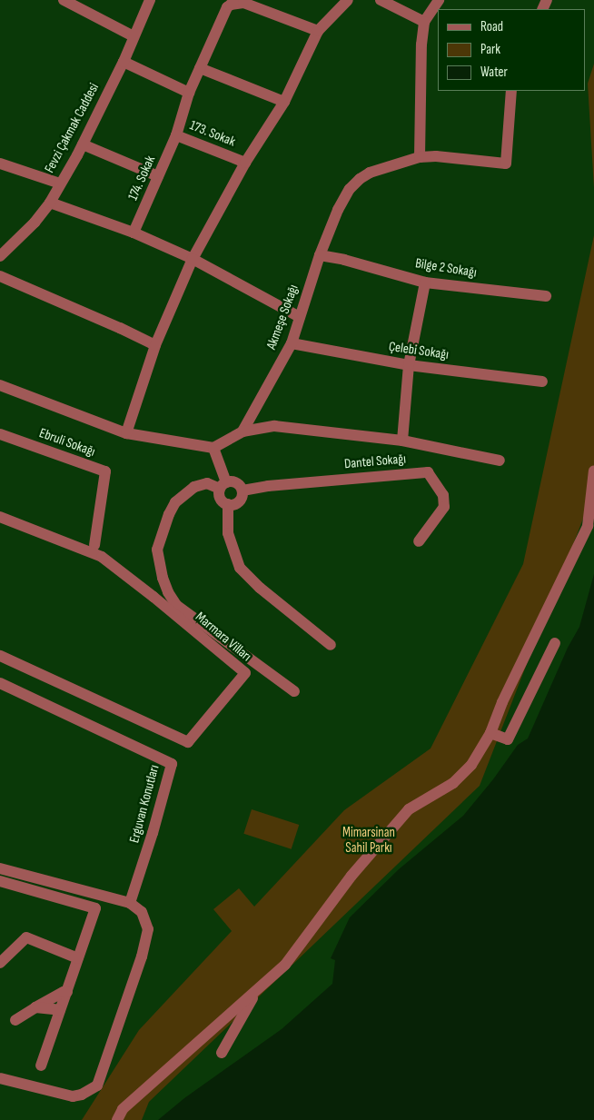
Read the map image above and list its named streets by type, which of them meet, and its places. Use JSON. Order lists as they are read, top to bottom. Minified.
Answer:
{"streets":{"street":["Fevzi Çakmak Caddesi","173. Sokak","174. Sokak","Bilge 2 Sokağı","Akmeşe Sokağı","Çelebi Sokağı","Ebruli Sokağı","Dantel Sokağı","Marmara Vilları","Erguvan Konutları"]},"crossings":[["173. Sokak","174. Sokak"],["Bilge 2 Sokağı","Akmeşe Sokağı"],["Akmeşe Sokağı","Çelebi Sokağı"]],"parks":["Mimarsinan Sahil Parkı"],"legend":["Road","Park","Water"]}
